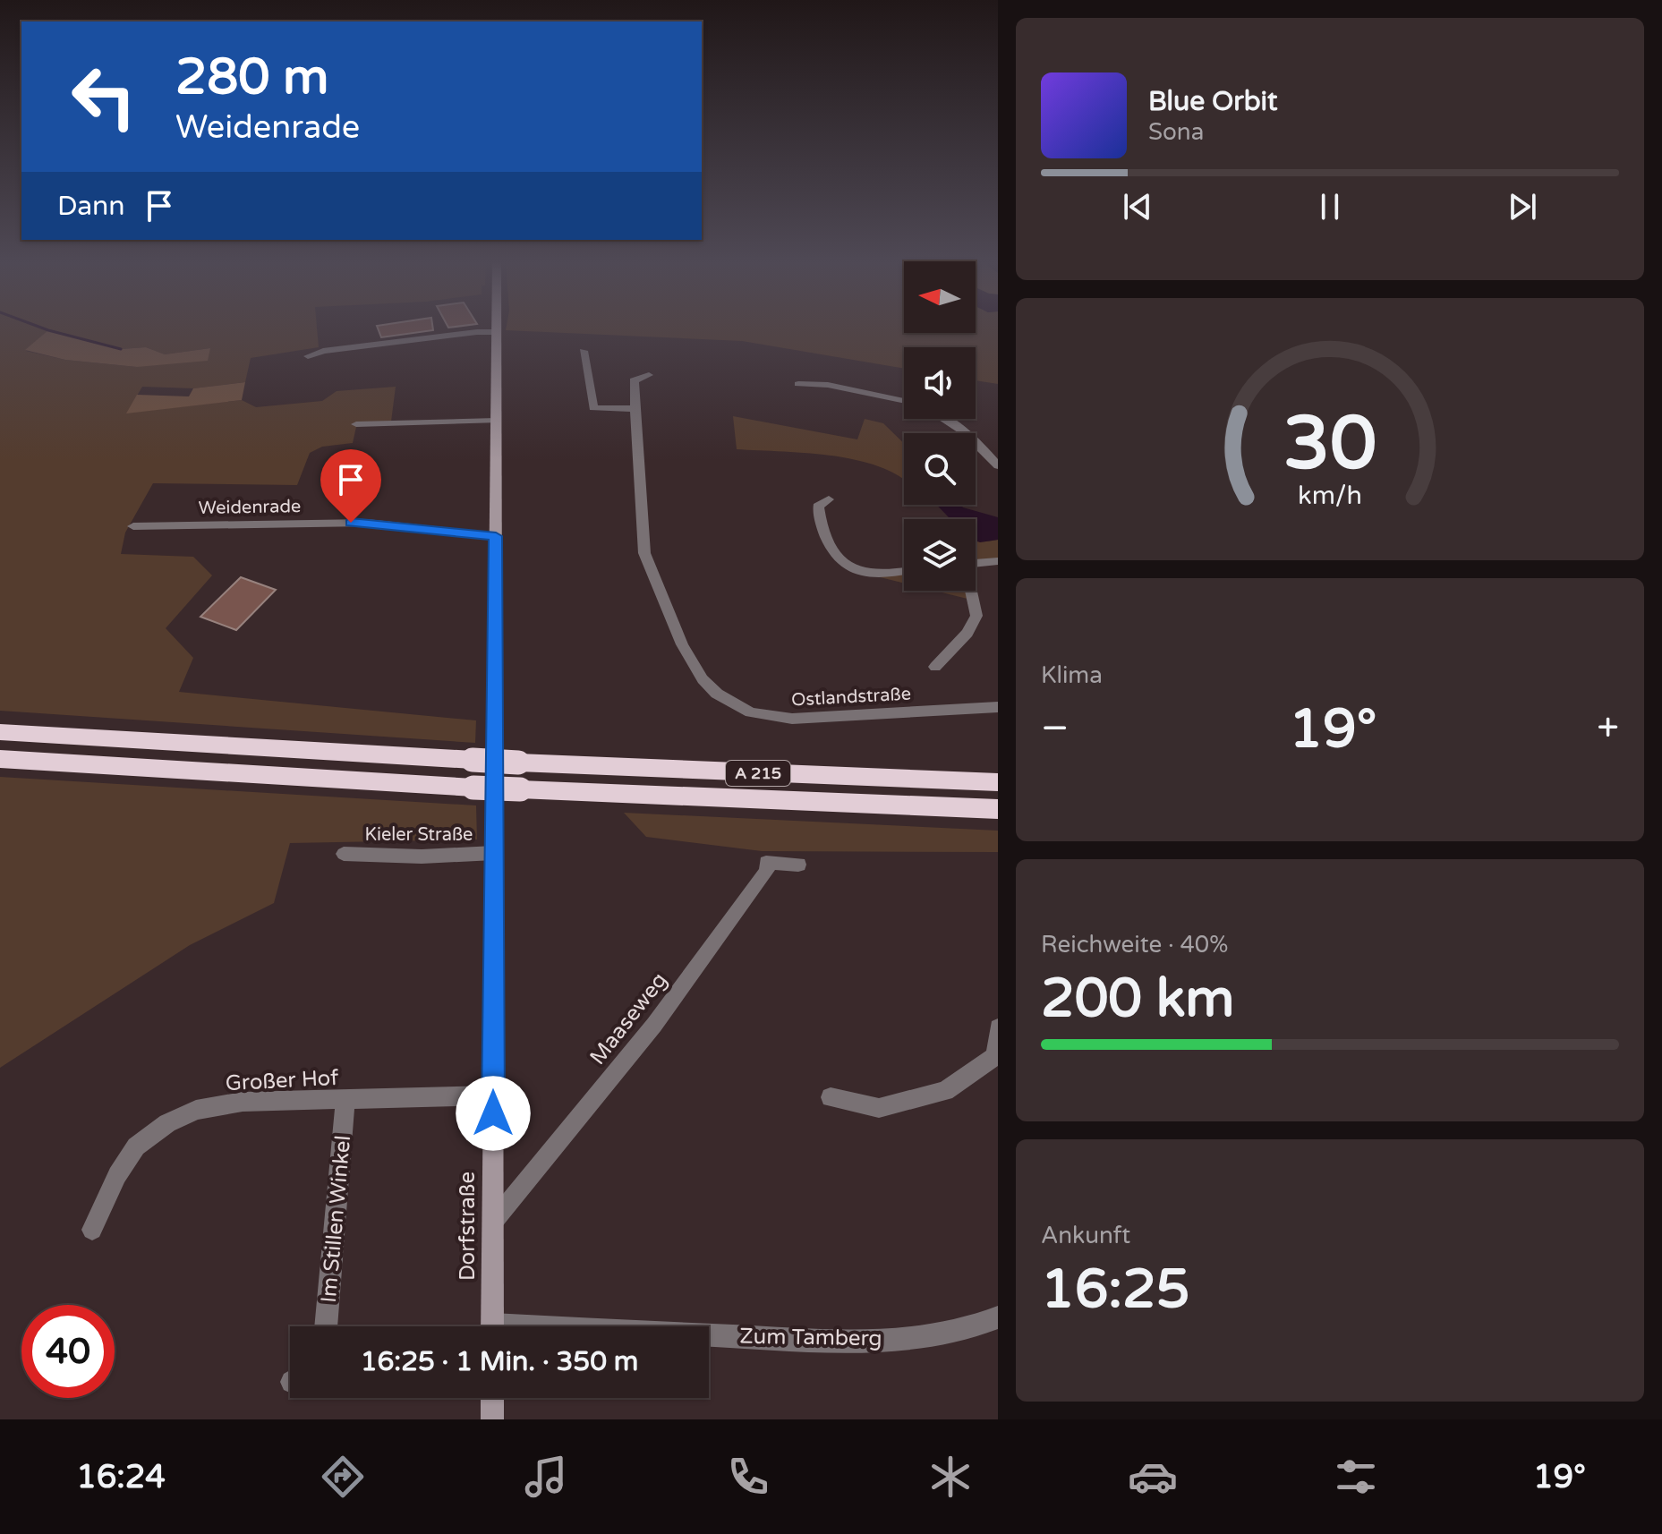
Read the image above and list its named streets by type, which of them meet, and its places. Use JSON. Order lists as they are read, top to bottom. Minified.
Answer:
{"streets":{"highway":["A 215"],"street":["Weidenrade","Ostlandstraße","Kieler Straße","Maaseweg","Großer Hof","Im Stillen Winkel","Dorfstraße","Zum Tamberg"]},"crossings":[["Weidenrade","Kieler Straße"],["Kieler Straße","Großer Hof"],["Kieler Straße","Dorfstraße"],["Maaseweg","Dorfstraße"],["Großer Hof","Im Stillen Winkel"],["Großer Hof","Dorfstraße"]],"north":"left","page":{"turn":["280 m","Weidenrade"],"song":["Blue Orbit","Sona"],"then":"Dann","tile":["Klima",["Reichweite · 40%","200 km"],["Ankunft","16:25"]],"heat":["−","19°","+"],"limit":"40","trip":"16:25 · 1 Min. · 350 m","tabs":["16:24","19°"],"gauge":["30","km/h"]}}
